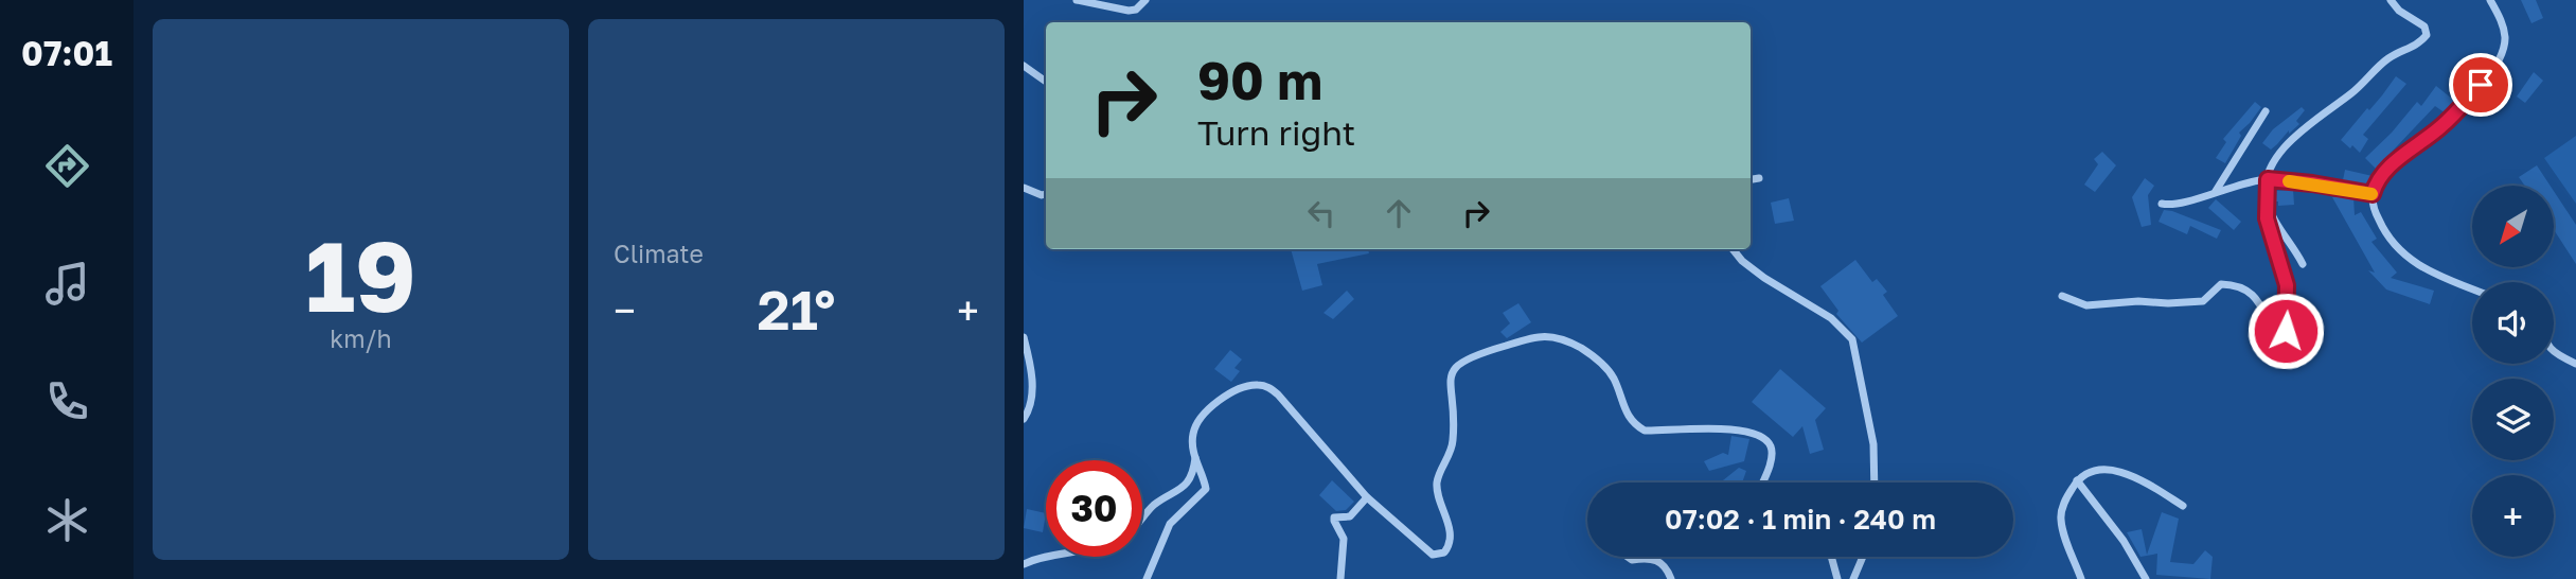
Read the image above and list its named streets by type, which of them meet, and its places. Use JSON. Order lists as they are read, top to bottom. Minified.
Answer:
{"north":"bottom left","page":{"tabs":"07:01","tile":[["19","km/h"],"Climate"],"turn":["90 m","Turn right"],"map_buttons":"+","heat":["−","21°","+"],"limit":"30","trip":"07:02 · 1 min · 240 m"}}
